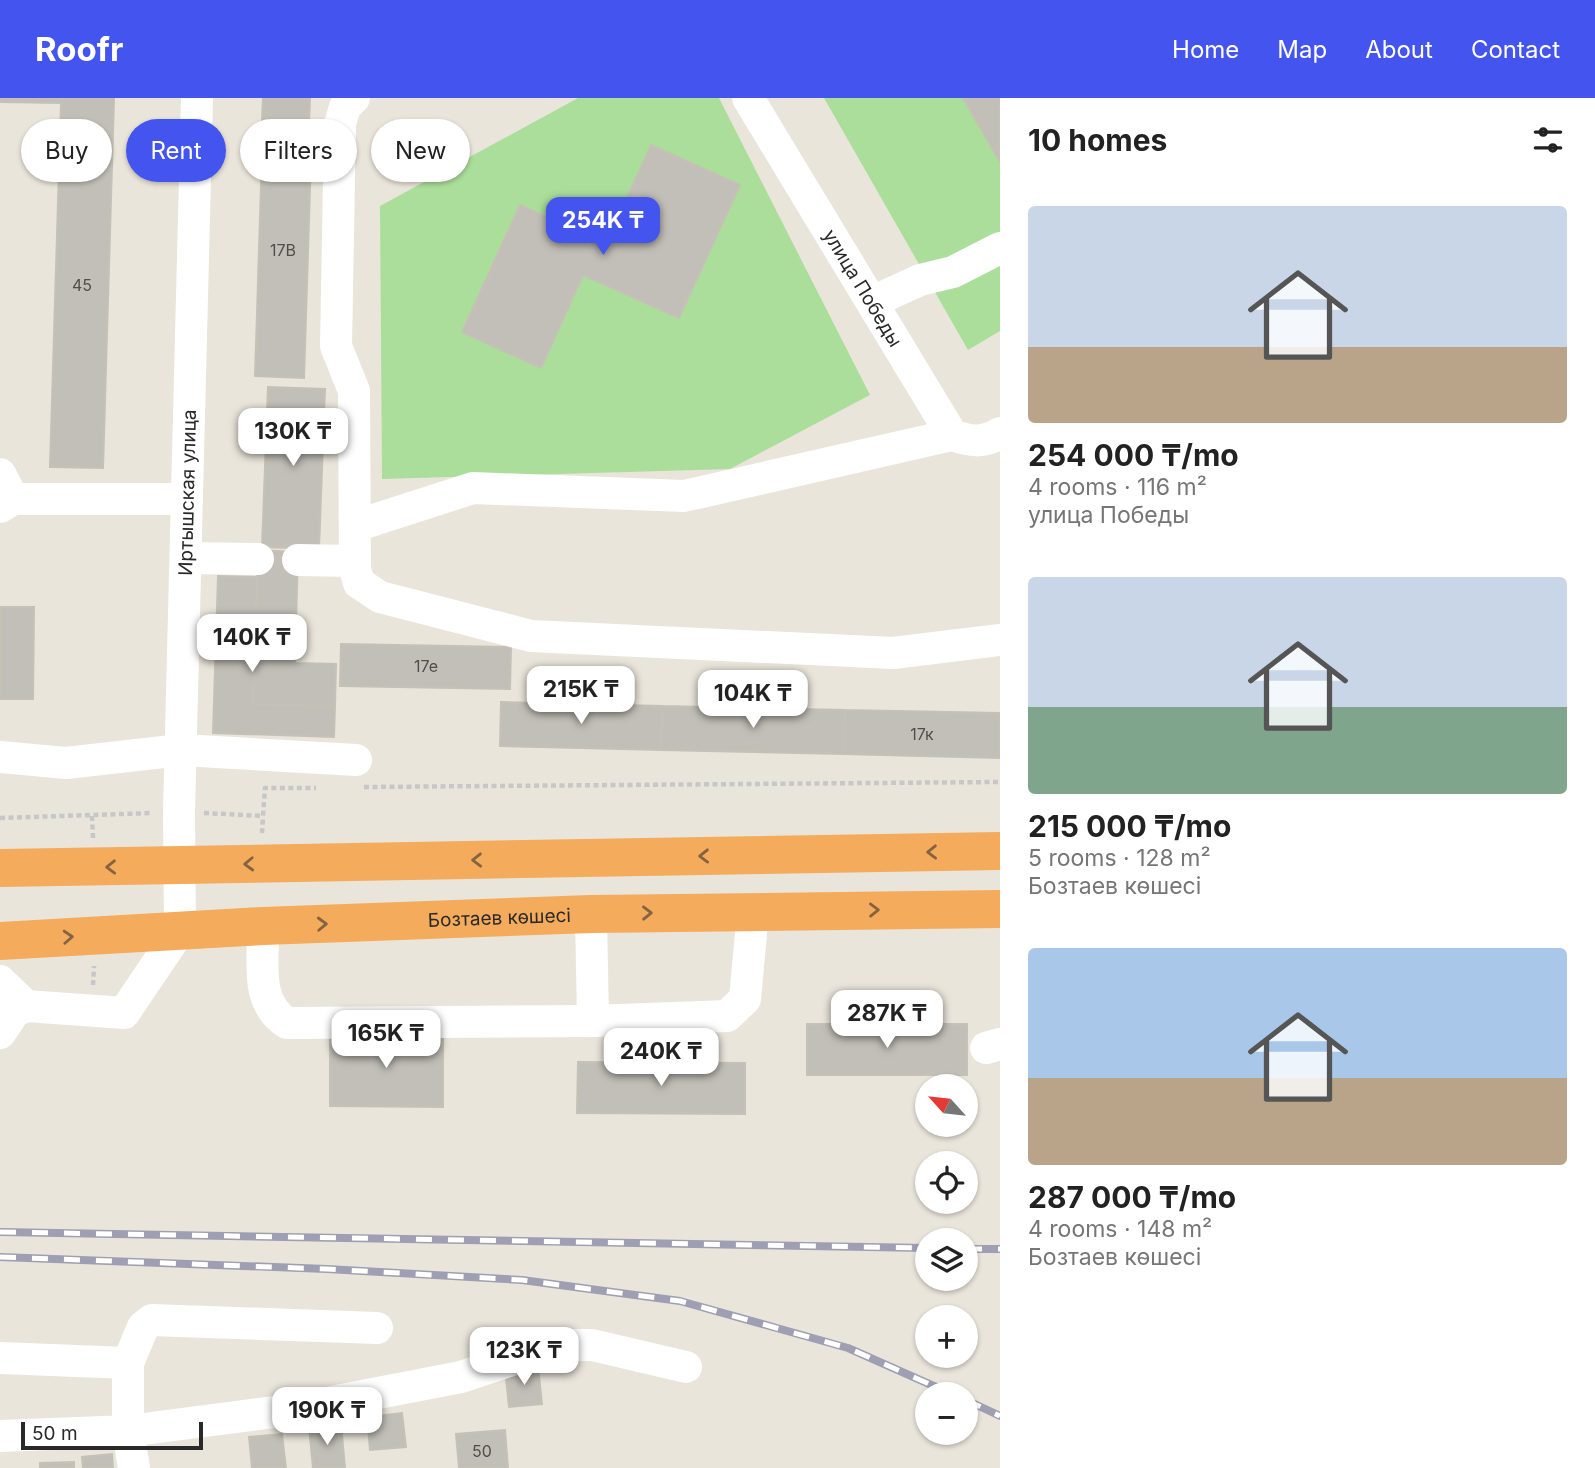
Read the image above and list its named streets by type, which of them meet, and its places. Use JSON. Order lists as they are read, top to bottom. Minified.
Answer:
{"streets":{"highway":["Бозтаев көшесі"],"street":["улица Победы","Иртышская улица"]},"crossings":[["Иртышская улица","Бозтаев көшесі"]],"house_numbers":["17В","45","17е","17к","50"],"scale_bar":"50 m","north":"top left","page":{"header":"Roofr","nav":["Home","Map","About","Contact"],"heading":"10 homes","chip":["Buy","Rent","Filters","New"],"list":[{"name":"254 000 ₸/mo","note":"4 rooms · 116 m² · улица Победы"},{"name":"215 000 ₸/mo","note":"5 rooms · 128 m² · Бозтаев көшесі"},{"name":"287 000 ₸/mo","note":"4 rooms · 148 m² · Бозтаев көшесі"}],"price":["254K ₸","130K ₸","140K ₸","215K ₸","104K ₸","287K ₸","165K ₸","240K ₸","123K ₸","190K ₸"],"map_buttons":["+","−"],"scale":"50 m"}}
